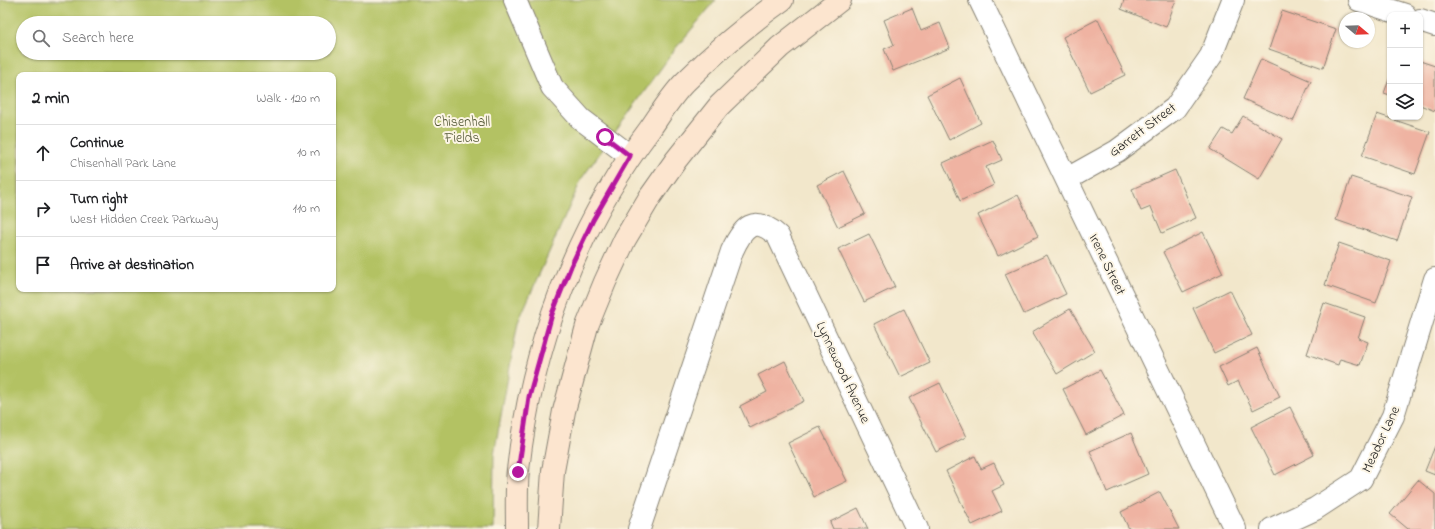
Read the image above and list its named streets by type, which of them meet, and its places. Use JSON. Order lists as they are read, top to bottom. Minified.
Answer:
{"streets":{"street":["Garrett Street","Irene Street","Lynnewood Avenue","Meador Lane"]},"crossings":[["Garrett Street","Irene Street"]],"parks":["Chisenhall Fields"],"north":"right","page":{"map_buttons":["+","−"],"search":"Search here","heading":["2 min","Walk · 120 m"],"list":[["Continue","Chisenhall Park Lane","10 m"],["Turn right","West Hidden Creek Parkway","110 m"],"Arrive at destination"]}}
